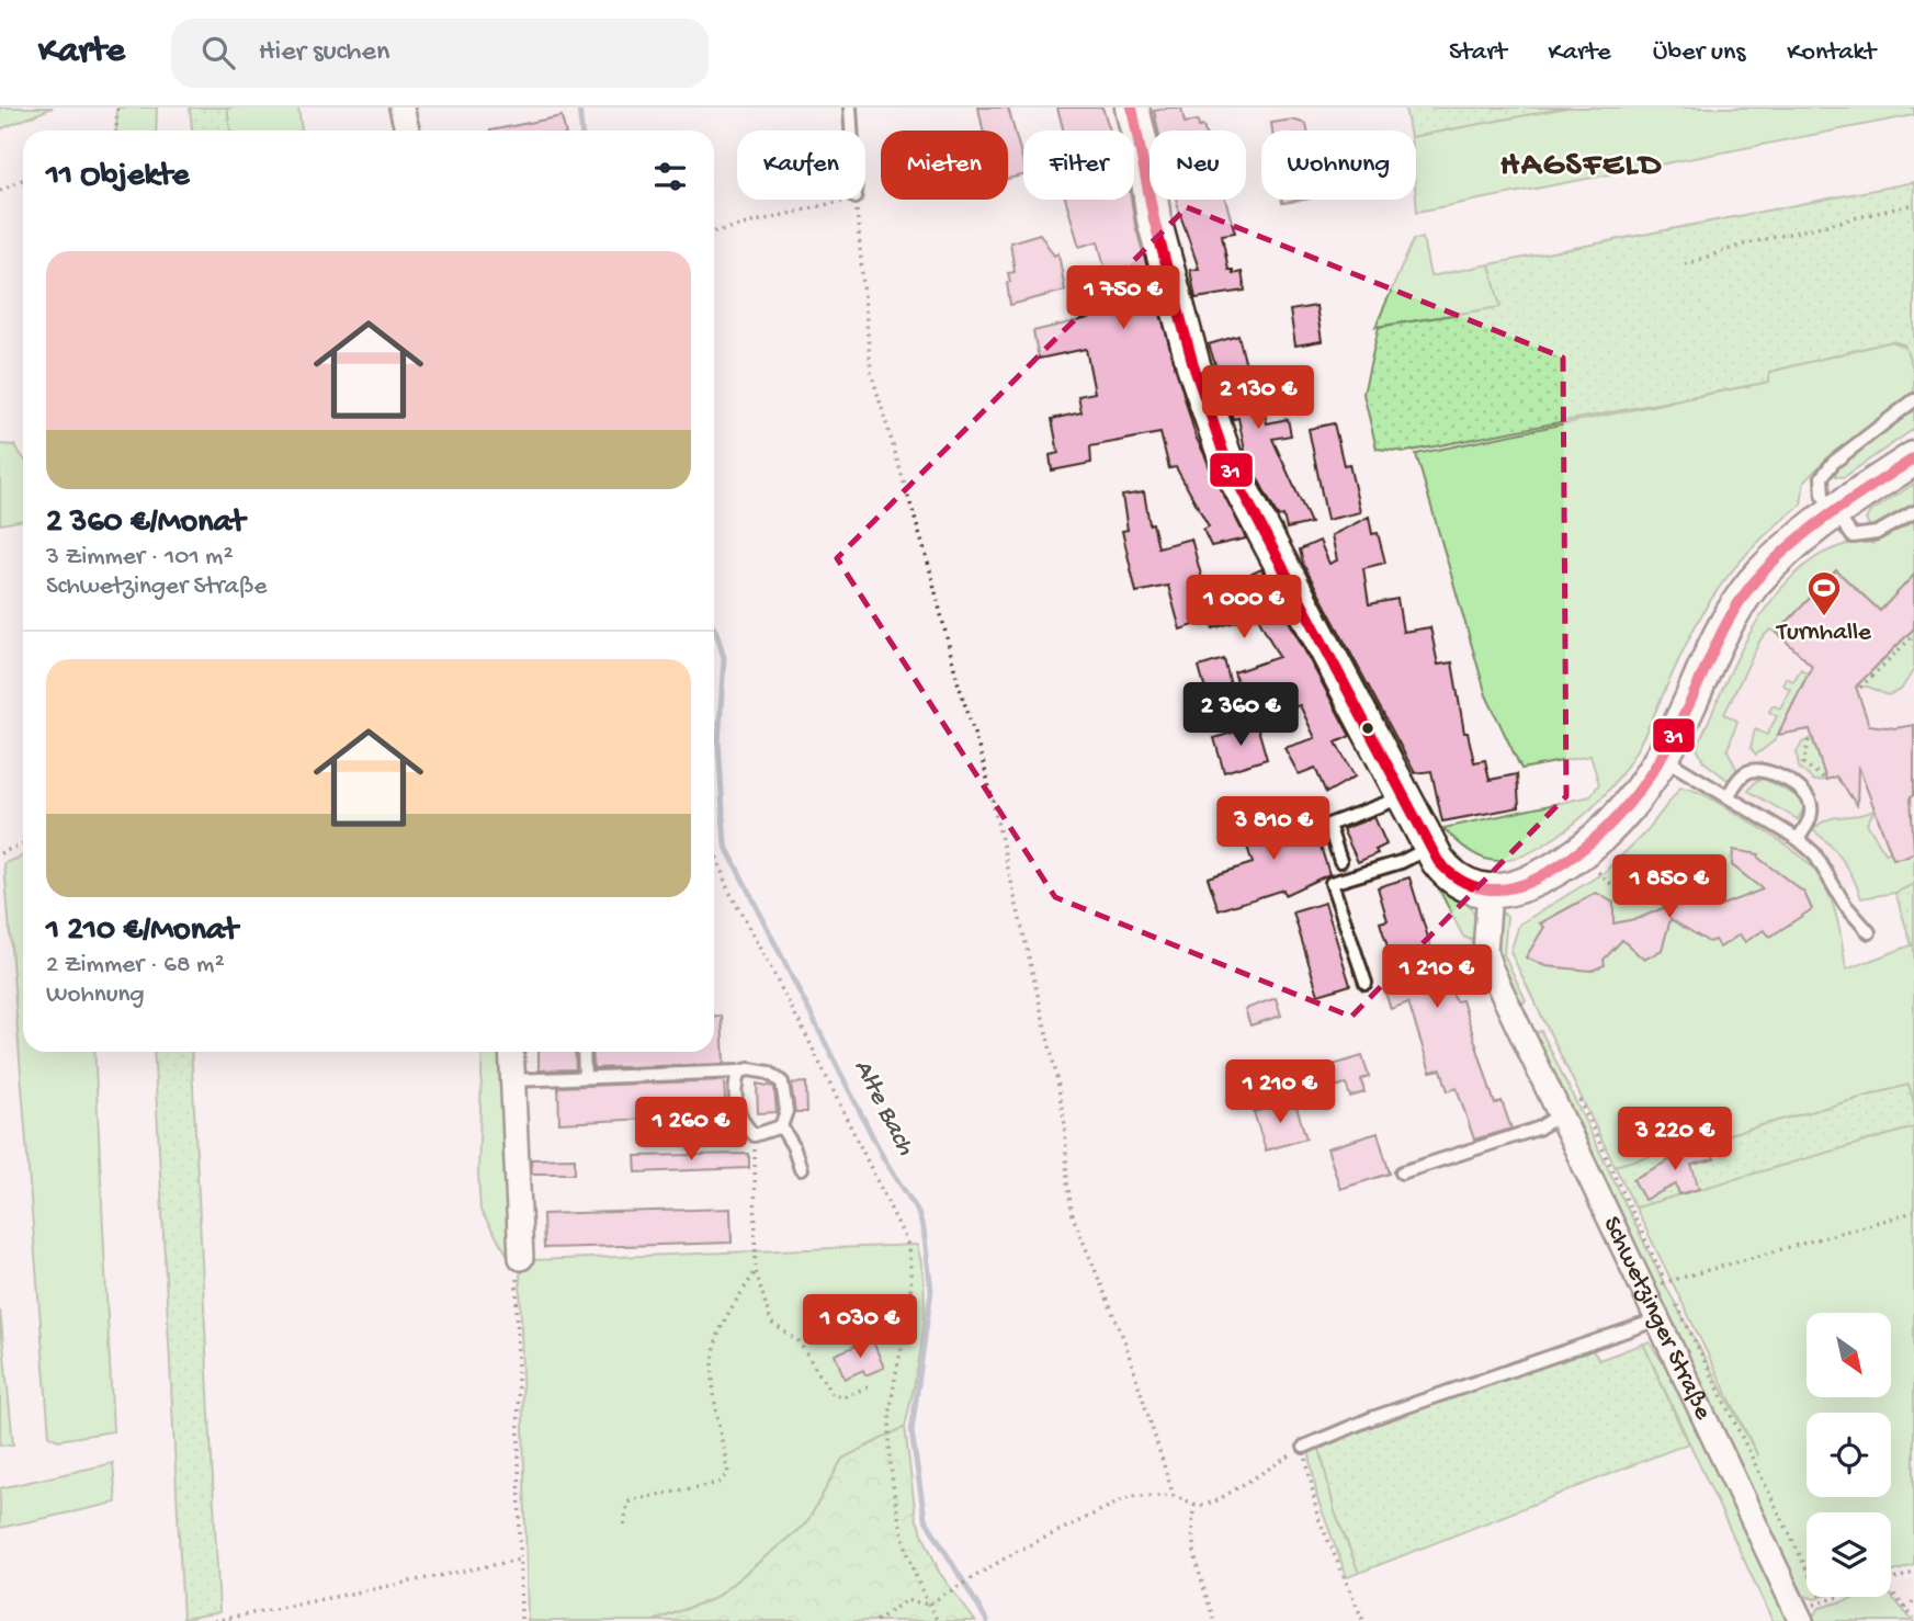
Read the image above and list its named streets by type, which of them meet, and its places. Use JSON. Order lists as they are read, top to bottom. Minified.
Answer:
{"streets":{"street":["Schwetzinger Straße"]},"districts":["HAGSFELD"],"water":["Alte Bach"],"places":{"sports":["Turnhalle"]},"lines":["transit line 31"],"north":"bottom right","page":{"header":"Karte","search":"Hier suchen","nav":["Start","Karte","Über uns","Kontakt"],"chip":["Kaufen","Mieten","Filter","Neu","Wohnung"],"heading":"11 Objekte","list":[{"name":"2 360 €/Monat","note":"3 Zimmer · 101 m² · Schwetzinger Straße"},{"name":"1 210 €/Monat","note":"2 Zimmer · 68 m² · Wohnung"}],"price":["1 750 €","2 130 €","1 000 €","2 360 €","3 810 €","1 850 €","1 210 €","1 210 €","1 260 €","3 220 €","1 030 €"]}}
